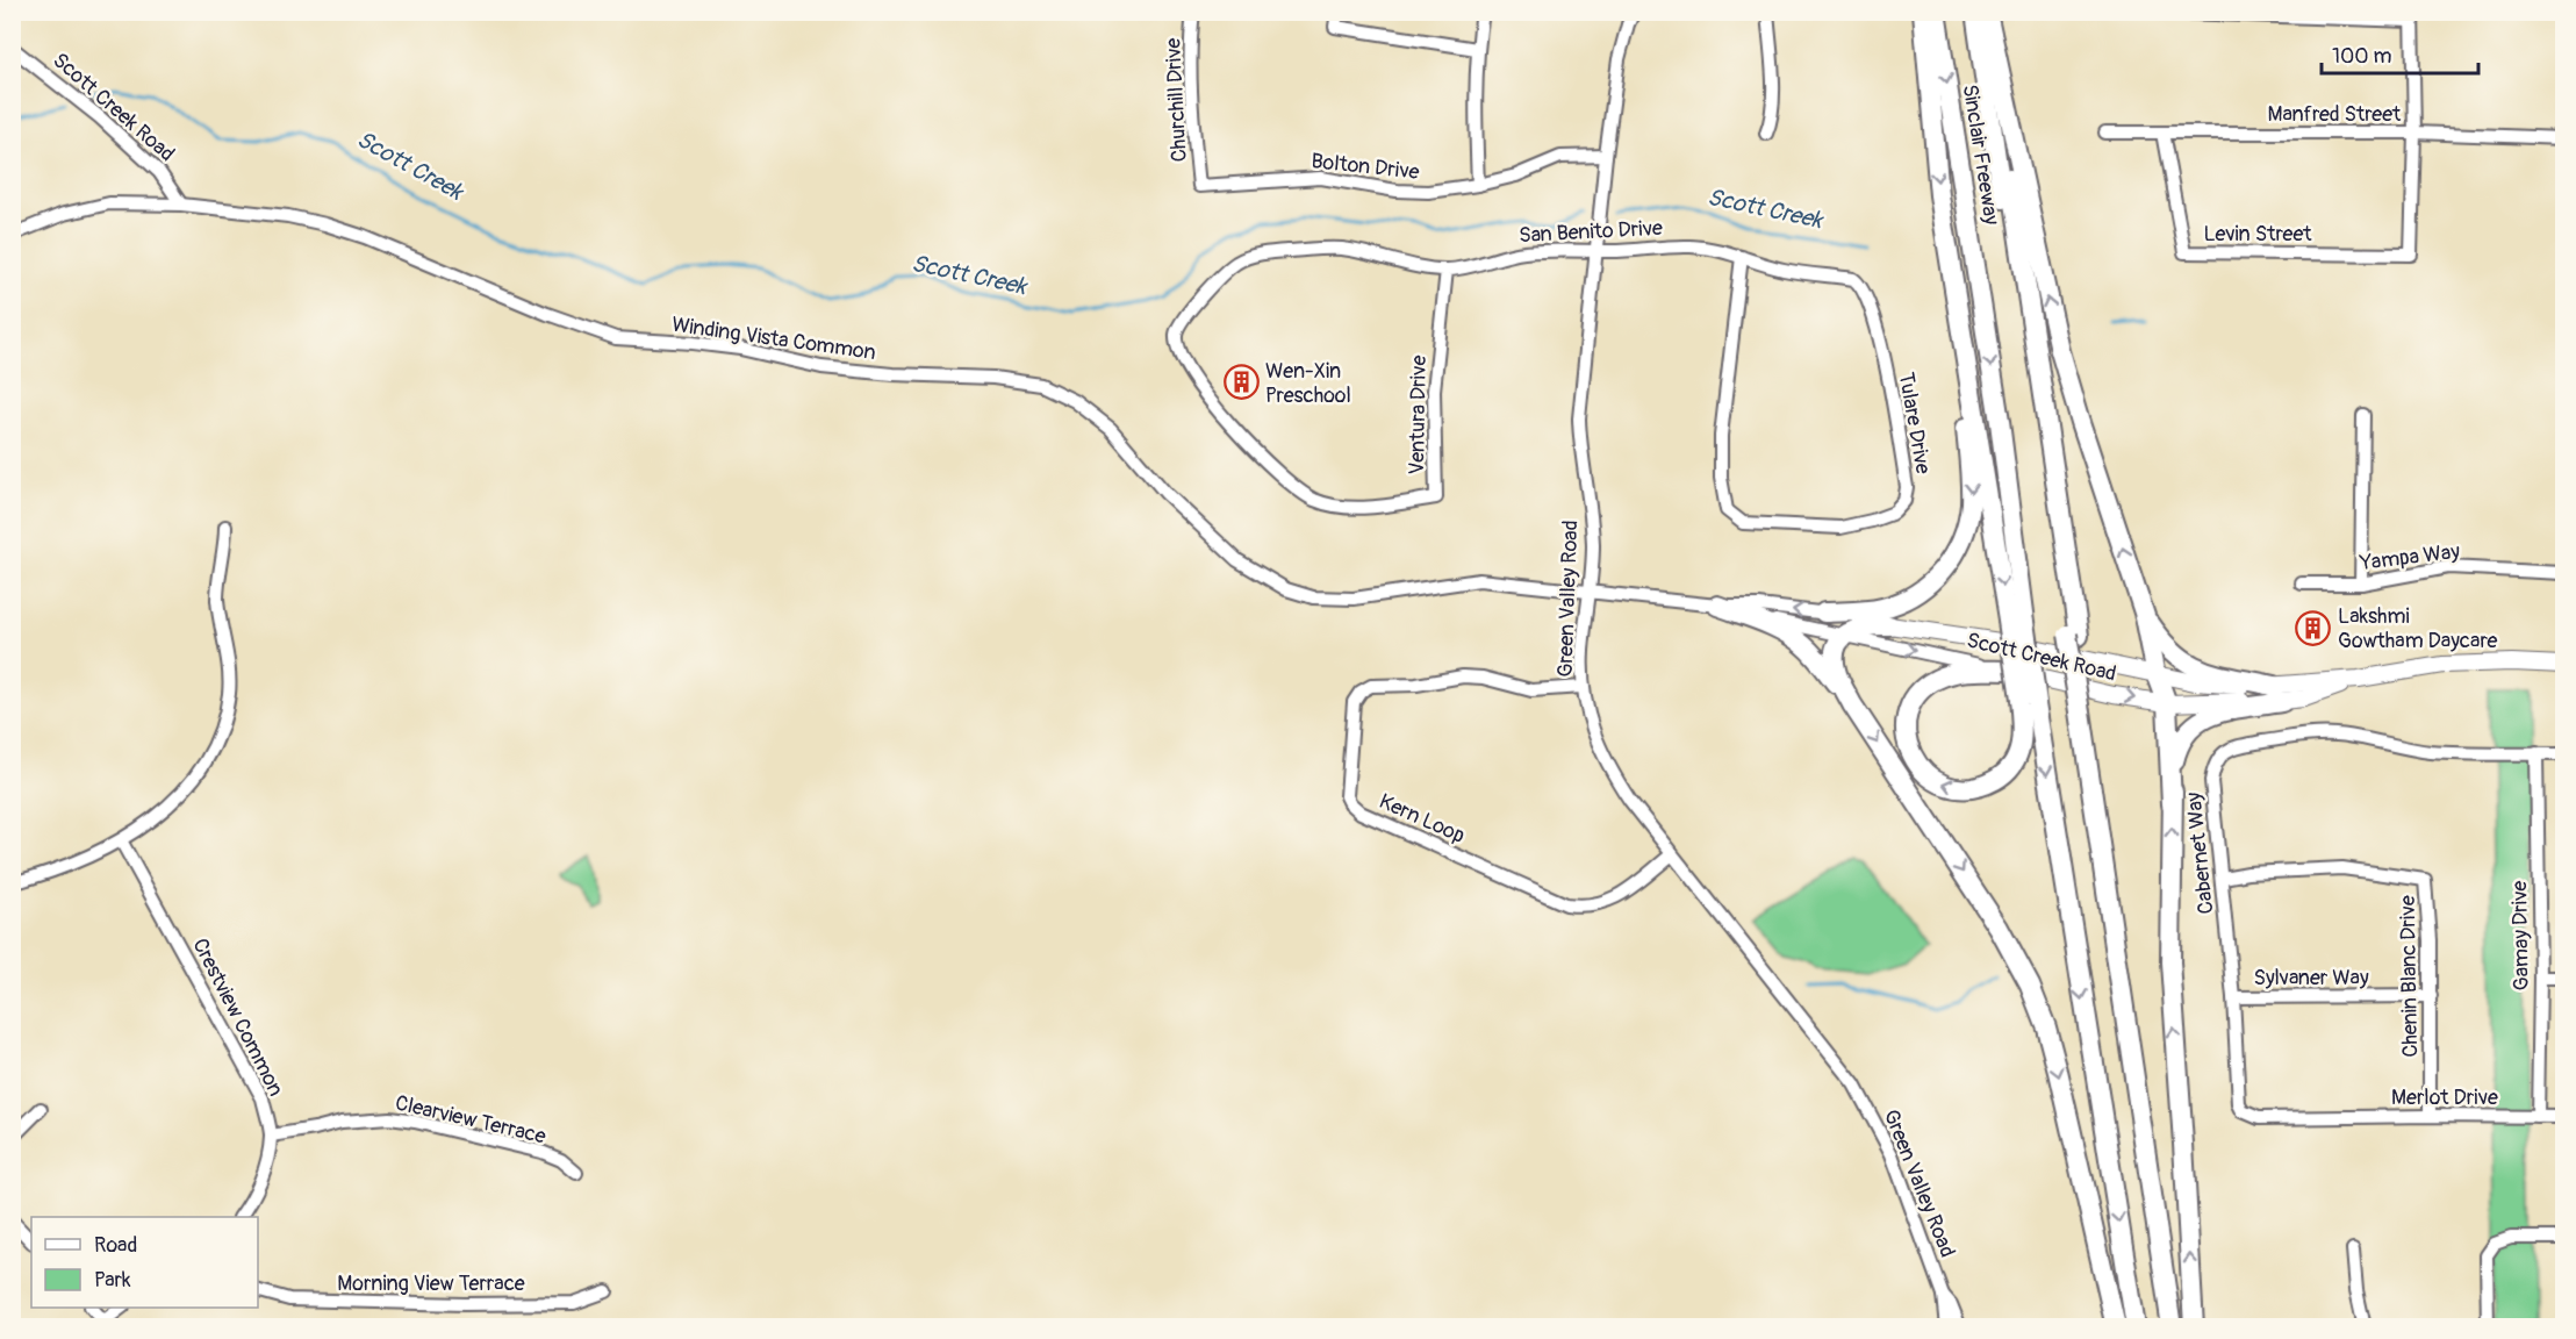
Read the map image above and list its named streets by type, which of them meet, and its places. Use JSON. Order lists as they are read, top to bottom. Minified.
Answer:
{"streets":{"highway":["Sinclair Freeway"],"main road":["Scott Creek Road"],"street":["Churchill Drive","Manfred Street","Bolton Drive","San Benito Drive","Levin Street","Winding Vista Common","Ventura Drive","Tulare Drive","Yampa Way","Green Valley Road","Kern Loop","Cabernet Way","Gamay Drive","Chenin Blanc Drive","Sylvaner Way","Crestview Common","Merlot Drive","Clearview Terrace","Morning View Terrace"]},"crossings":[["Churchill Drive","Bolton Drive"],["Scott Creek Road","Winding Vista Common"],["Scott Creek Road","Green Valley Road"],["Manfred Street","Levin Street"],["Bolton Drive","Green Valley Road"],["San Benito Drive","Ventura Drive"],["San Benito Drive","Tulare Drive"],["San Benito Drive","Green Valley Road"],["Green Valley Road","Kern Loop"],["Cabernet Way","Gamay Drive"],["Cabernet Way","Chenin Blanc Drive"],["Cabernet Way","Sylvaner Way"],["Cabernet Way","Merlot Drive"],["Gamay Drive","Merlot Drive"],["Chenin Blanc Drive","Sylvaner Way"],["Chenin Blanc Drive","Merlot Drive"],["Crestview Common","Clearview Terrace"]],"water":["Scott Creek"],"places":{"building":["Wen-Xin Preschool","Lakshmi Gowtham Daycare"]},"legend":["Road","Park"],"scale_bar":"100 m"}
